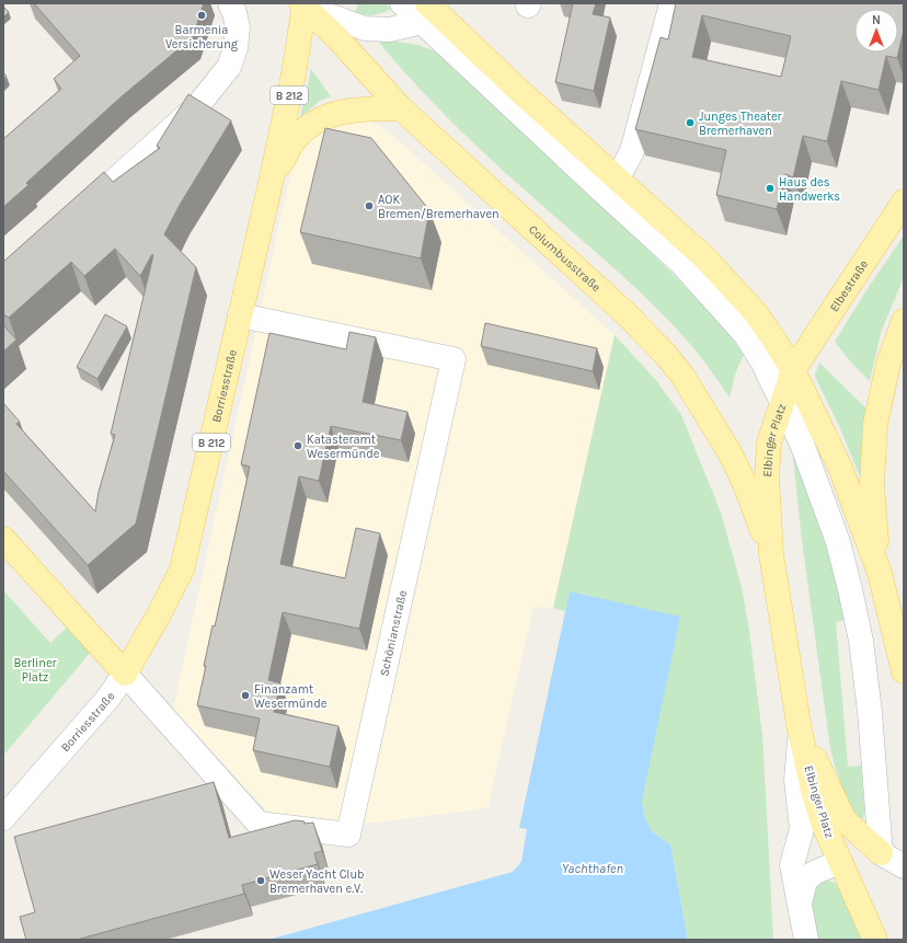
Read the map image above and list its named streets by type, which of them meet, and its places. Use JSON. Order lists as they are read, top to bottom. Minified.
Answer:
{"streets":{"main road":["B 212","Columbusstraße","Elbestraße","Borriesstraße","Elbinger Platz"],"street":["Schönianstraße"]},"crossings":[["Columbusstraße","Borriesstraße"],["Columbusstraße","Elbinger Platz"],["Elbestraße","Elbinger Platz"],["Borriesstraße","Schönianstraße"]],"water":["Yachthafen"],"parks":["Berliner Platz"],"places":["Barmenia Versicherung","Junges Theater Bremerhaven","Haus des Handwerks","AOK Bremen/Bremerhaven","Katasteramt Wesermünde","Finanzamt Wesermünde","Weser Yacht Club Bremerhaven e.V."],"north":"top"}
